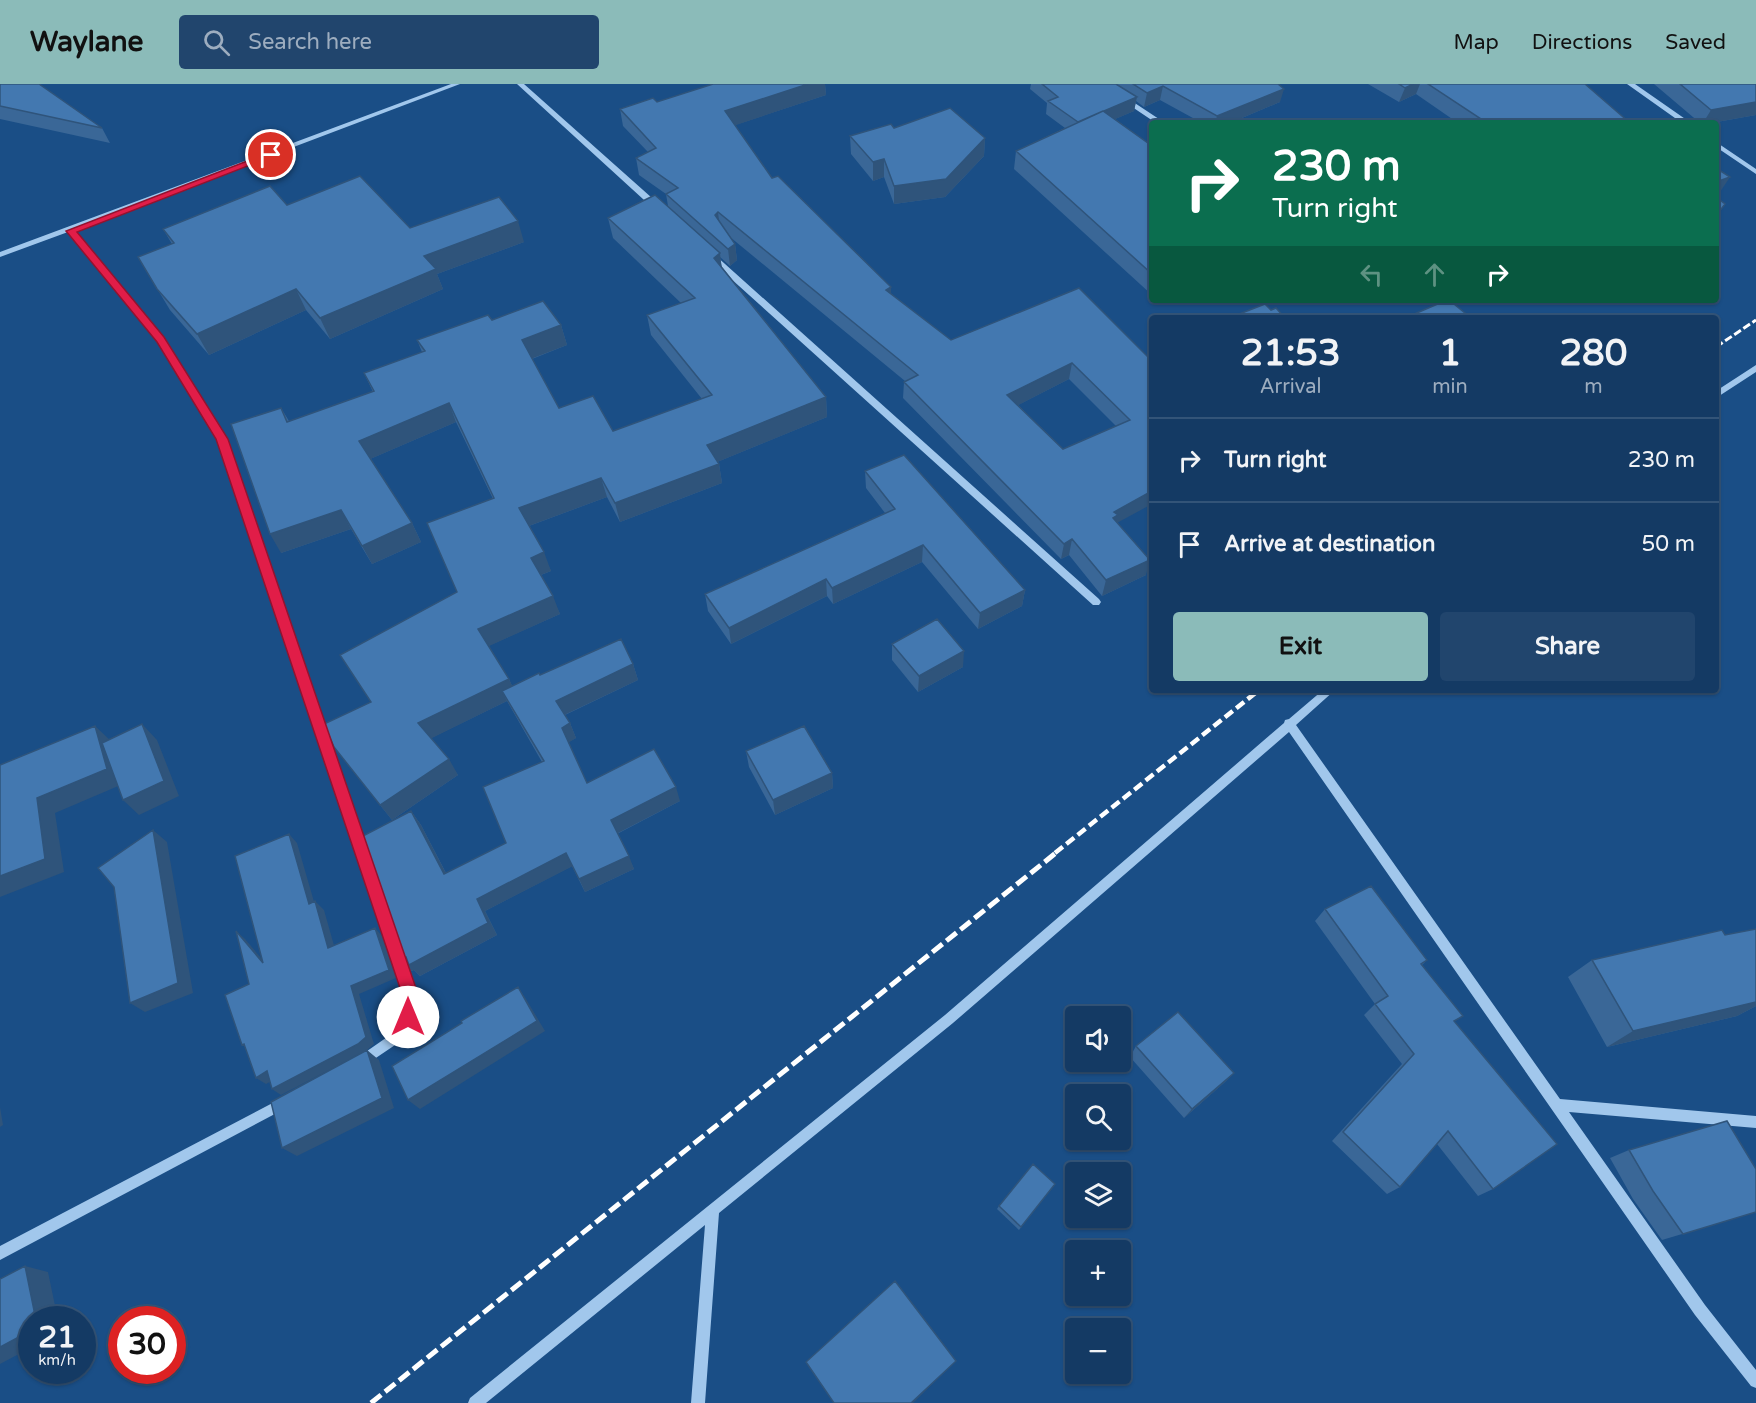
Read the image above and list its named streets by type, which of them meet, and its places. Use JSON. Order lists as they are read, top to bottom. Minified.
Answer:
{"page":{"header":"Waylane","search":"Search here","nav":["Map","Directions","Saved"],"turn":["230 m","Turn right"],"eta":["21:53","Arrival","1","min","280","m"],"list":[{"name":"Turn right","value":"230 m"},{"name":"Arrive at destination","value":"50 m"}],"buttons":["Exit","Share"],"map_buttons":["+","−"],"speed":"21 km/h","limit":"30"}}
